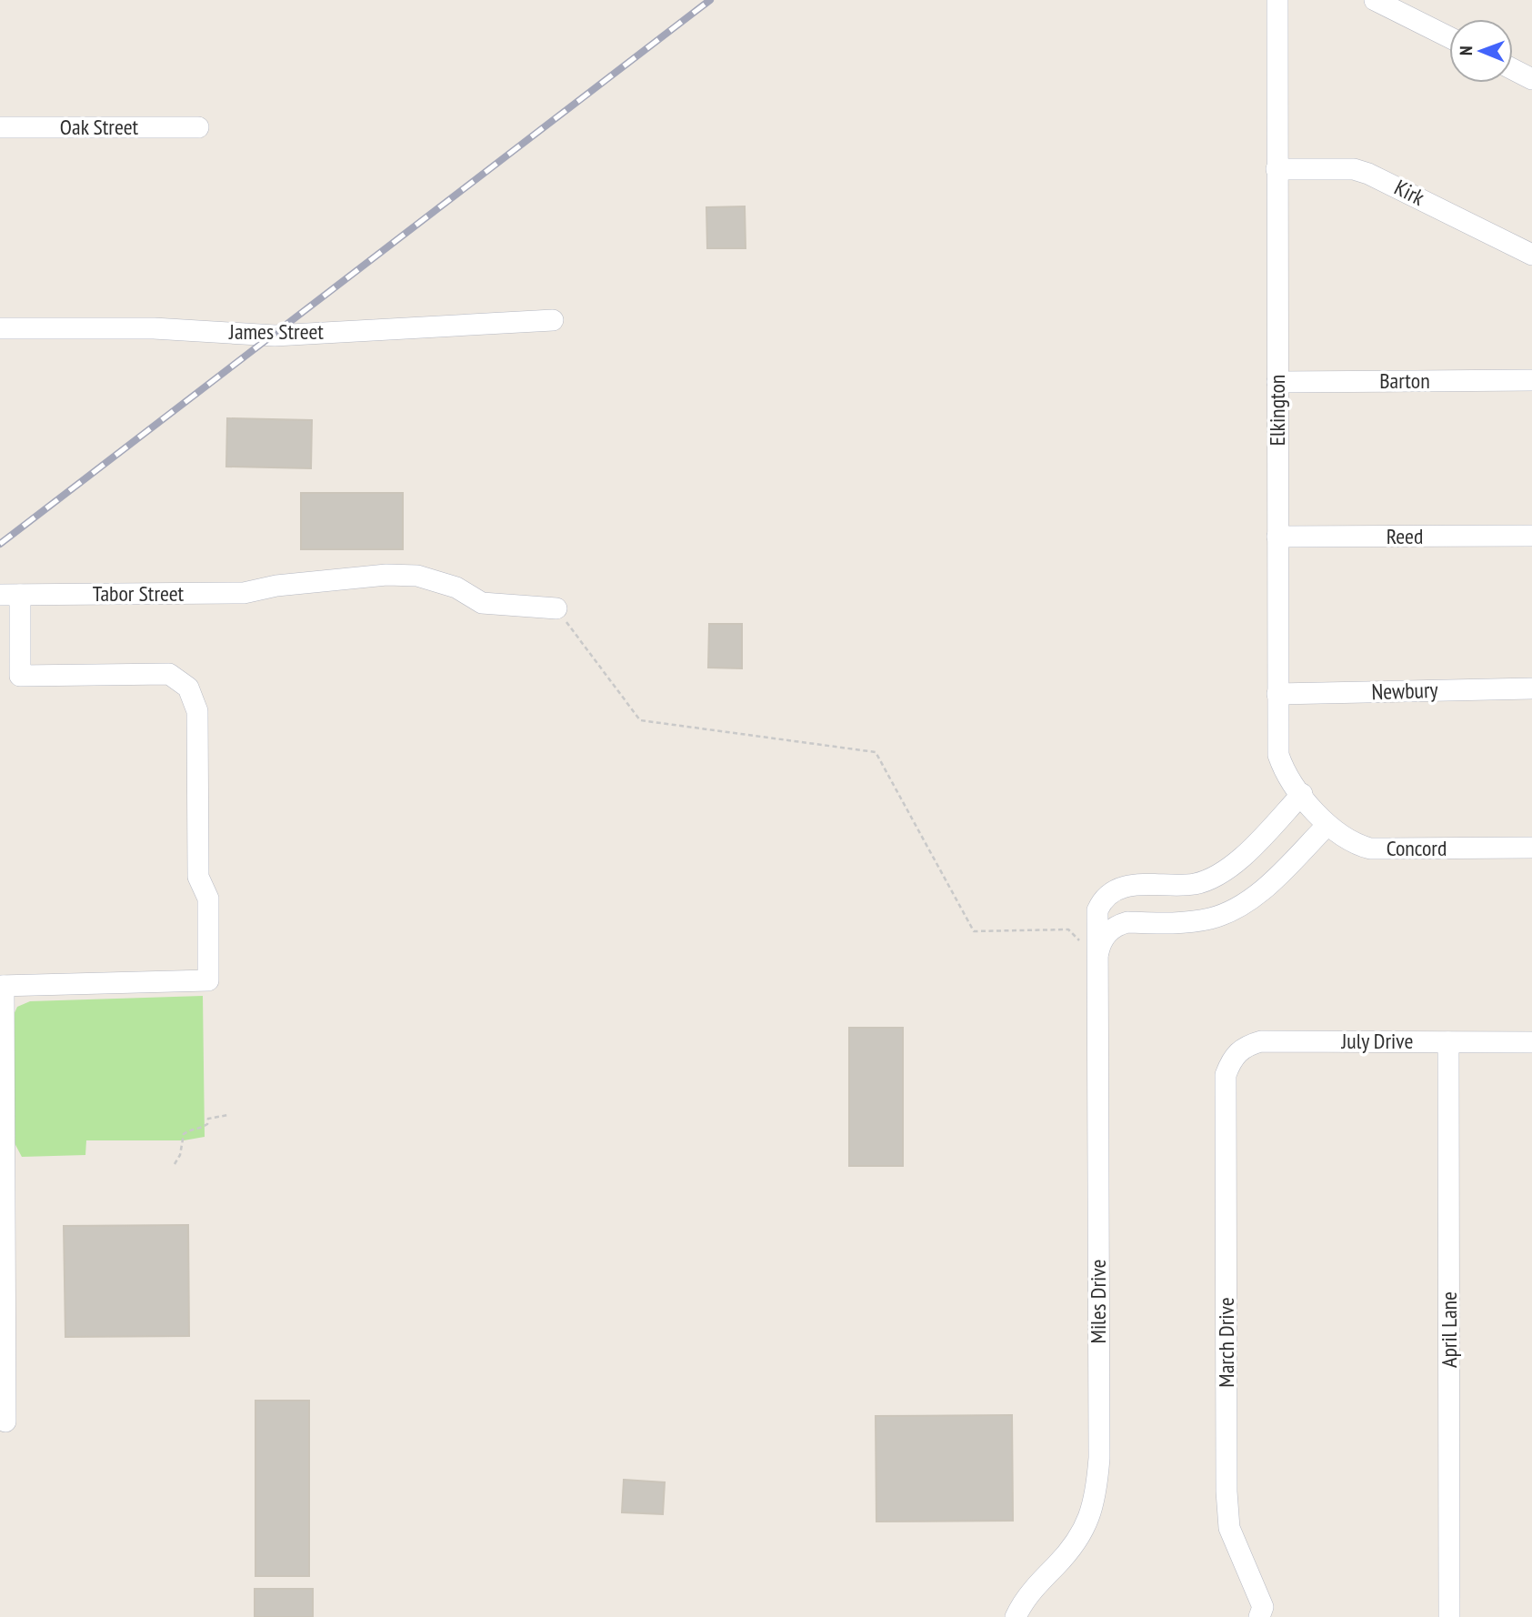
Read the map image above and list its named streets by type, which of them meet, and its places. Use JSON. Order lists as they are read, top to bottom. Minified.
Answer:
{"streets":{"street":["Oak Street","Kirk","James Street","Barton","Elkington","Reed","Tabor Street","Newbury","Concord","July Drive","Miles Drive","April Lane","March Drive"]},"crossings":[["Kirk","Elkington"],["Barton","Elkington"],["Elkington","Reed"],["Elkington","Newbury"],["Elkington","Concord"],["Elkington","Miles Drive"],["Concord","Miles Drive"],["July Drive","April Lane"],["July Drive","March Drive"]],"north":"left"}
